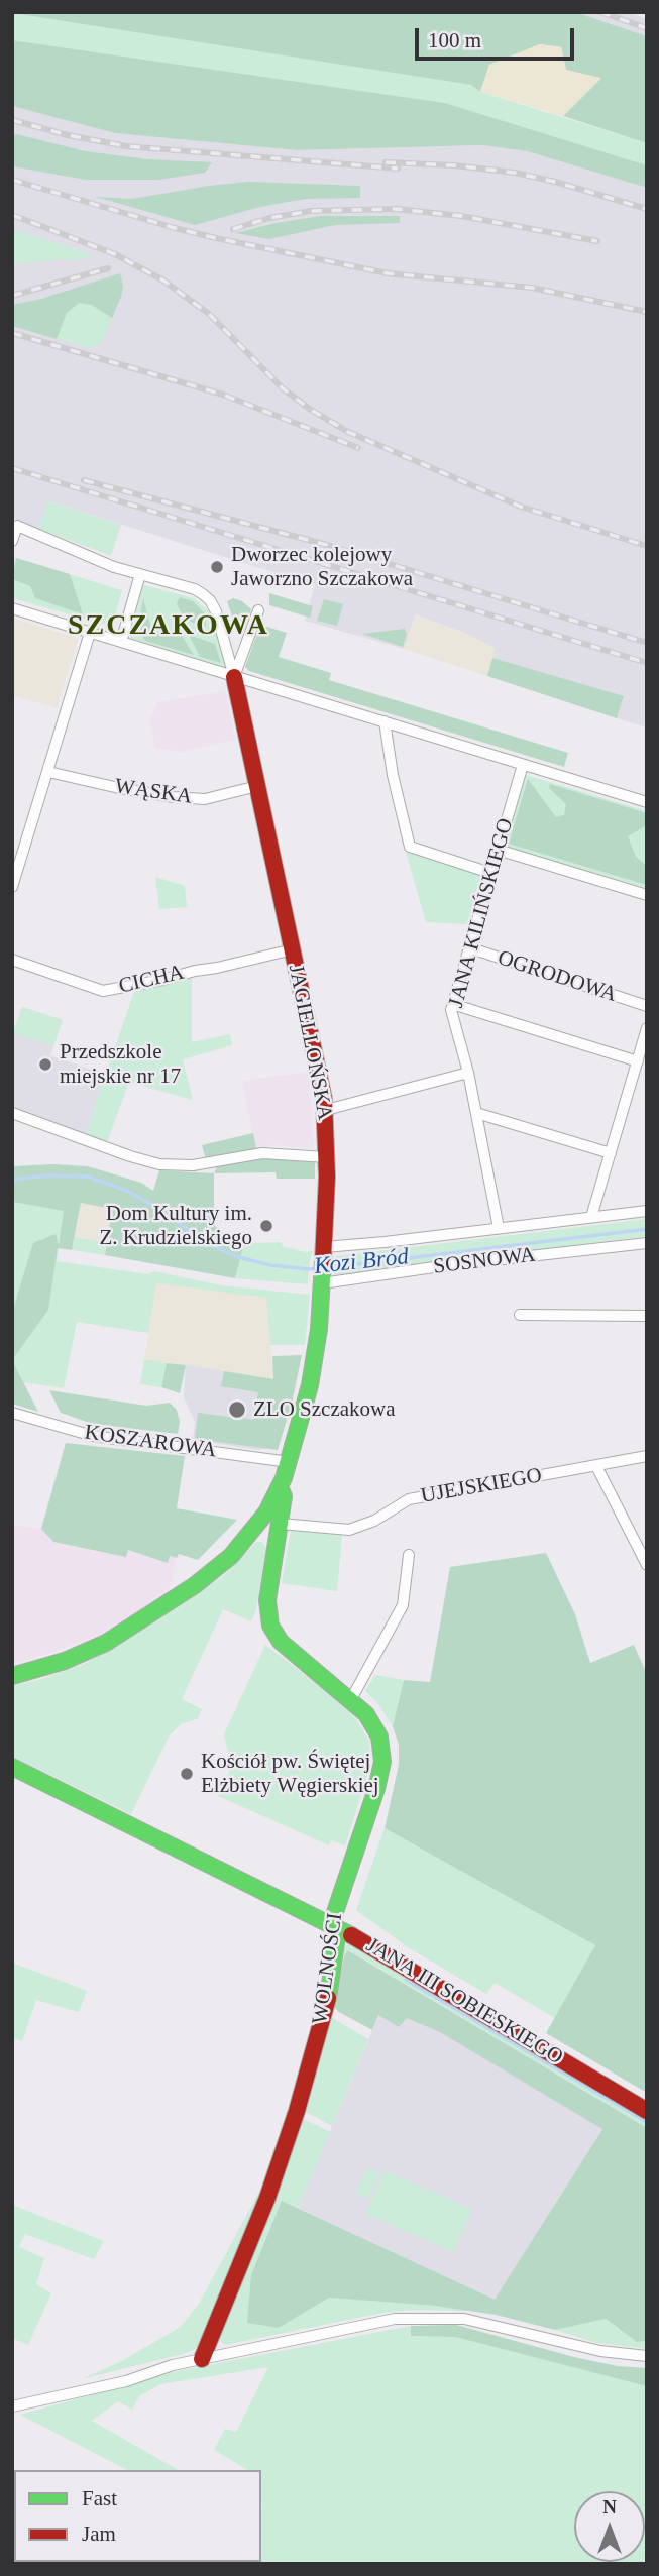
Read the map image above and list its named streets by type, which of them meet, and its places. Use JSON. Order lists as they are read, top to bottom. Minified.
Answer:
{"streets":{"street":["WĄSKA","JANA KILIŃSKIEGO","OGRODOWA","CICHA","JAGIELLOŃSKA","SOSNOWA","KOSZAROWA","UJEJSKIEGO","WOLNOŚCI","JANA III SOBIESKIEGO"]},"crossings":[["WĄSKA","JAGIELLOŃSKA"],["JANA KILIŃSKIEGO","OGRODOWA"],["CICHA","JAGIELLOŃSKA"],["JAGIELLOŃSKA","SOSNOWA"],["JAGIELLOŃSKA","KOSZAROWA"],["JAGIELLOŃSKA","UJEJSKIEGO"],["JAGIELLOŃSKA","WOLNOŚCI"],["UJEJSKIEGO","WOLNOŚCI"],["WOLNOŚCI","JANA III SOBIESKIEGO"]],"districts":["SZCZAKOWA"],"water":["Kozi Bród"],"places":["Dworzec kolejowy Jaworzno Szczakowa","Przedszkole miejskie nr 17","Dom Kultury im. Z. Krudzielskiego","ZLO Szczakowa","Kościół pw. Świętej Elżbiety Węgierskiej"],"legend":["Fast","Jam"],"scale_bar":"100 m","north":"top"}
